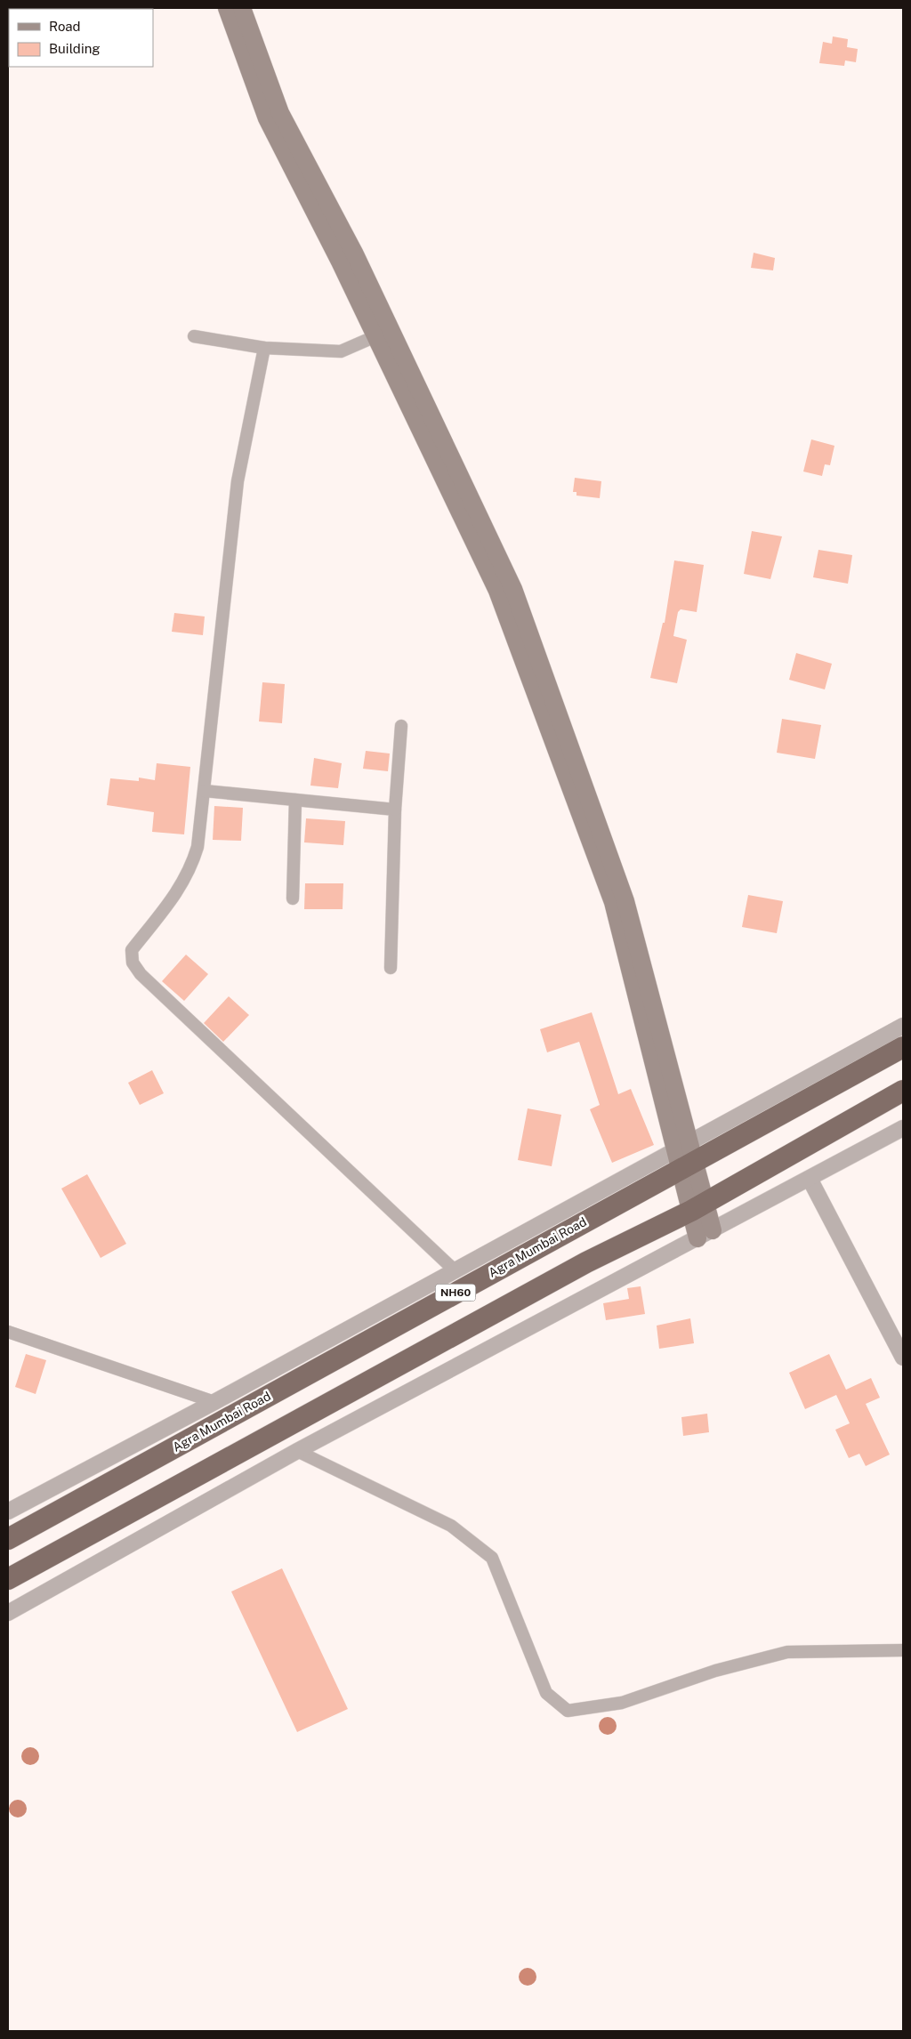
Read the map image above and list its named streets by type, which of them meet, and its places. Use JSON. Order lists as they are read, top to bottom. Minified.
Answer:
{"streets":{"highway":["Agra Mumbai Road","NH60"]},"legend":["Road","Building"]}
